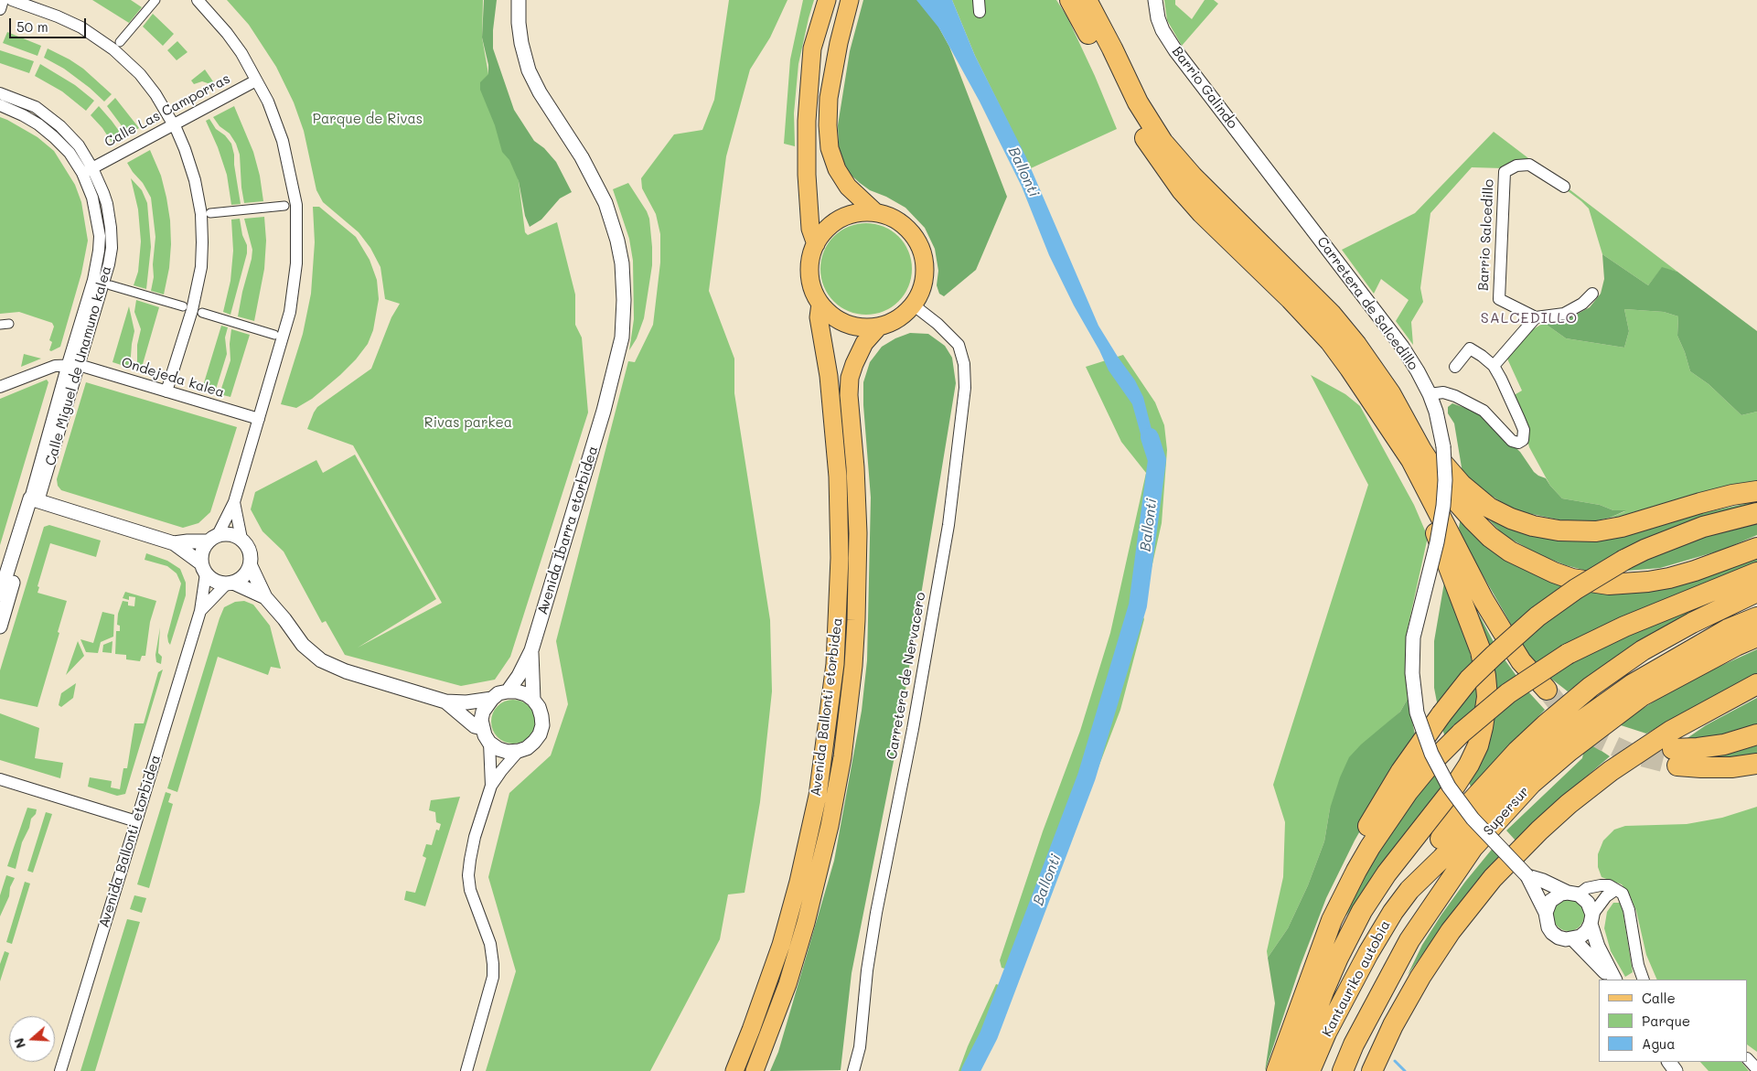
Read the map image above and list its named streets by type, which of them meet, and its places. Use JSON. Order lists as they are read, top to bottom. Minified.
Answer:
{"streets":{"highway":["Supersur","Kantauriko autobia"],"main road":["Avenida Ballonti etorbidea"],"street":["Barrio Galindo","Calle Las Camporras","Barrio Salcedillo","Carretera de Salcedillo","Calle Miguel de Unamuno kalea","Ondejeda kalea","Avenida Ibarra etorbidea","Carretera de Nervacero"]},"crossings":[["Barrio Galindo","Carretera de Salcedillo"],["Calle Las Camporras","Calle Miguel de Unamuno kalea"],["Calle Miguel de Unamuno kalea","Ondejeda kalea"],["Carretera de Nervacero","Avenida Ballonti etorbidea"],["Supersur","Kantauriko autobia"]],"districts":["SALCEDILLO"],"water":["Ballonti"],"parks":["Parque de Rivas","Rivas parkea"],"legend":["Calle","Parque","Agua"],"scale_bar":"50 m","north":"left"}
